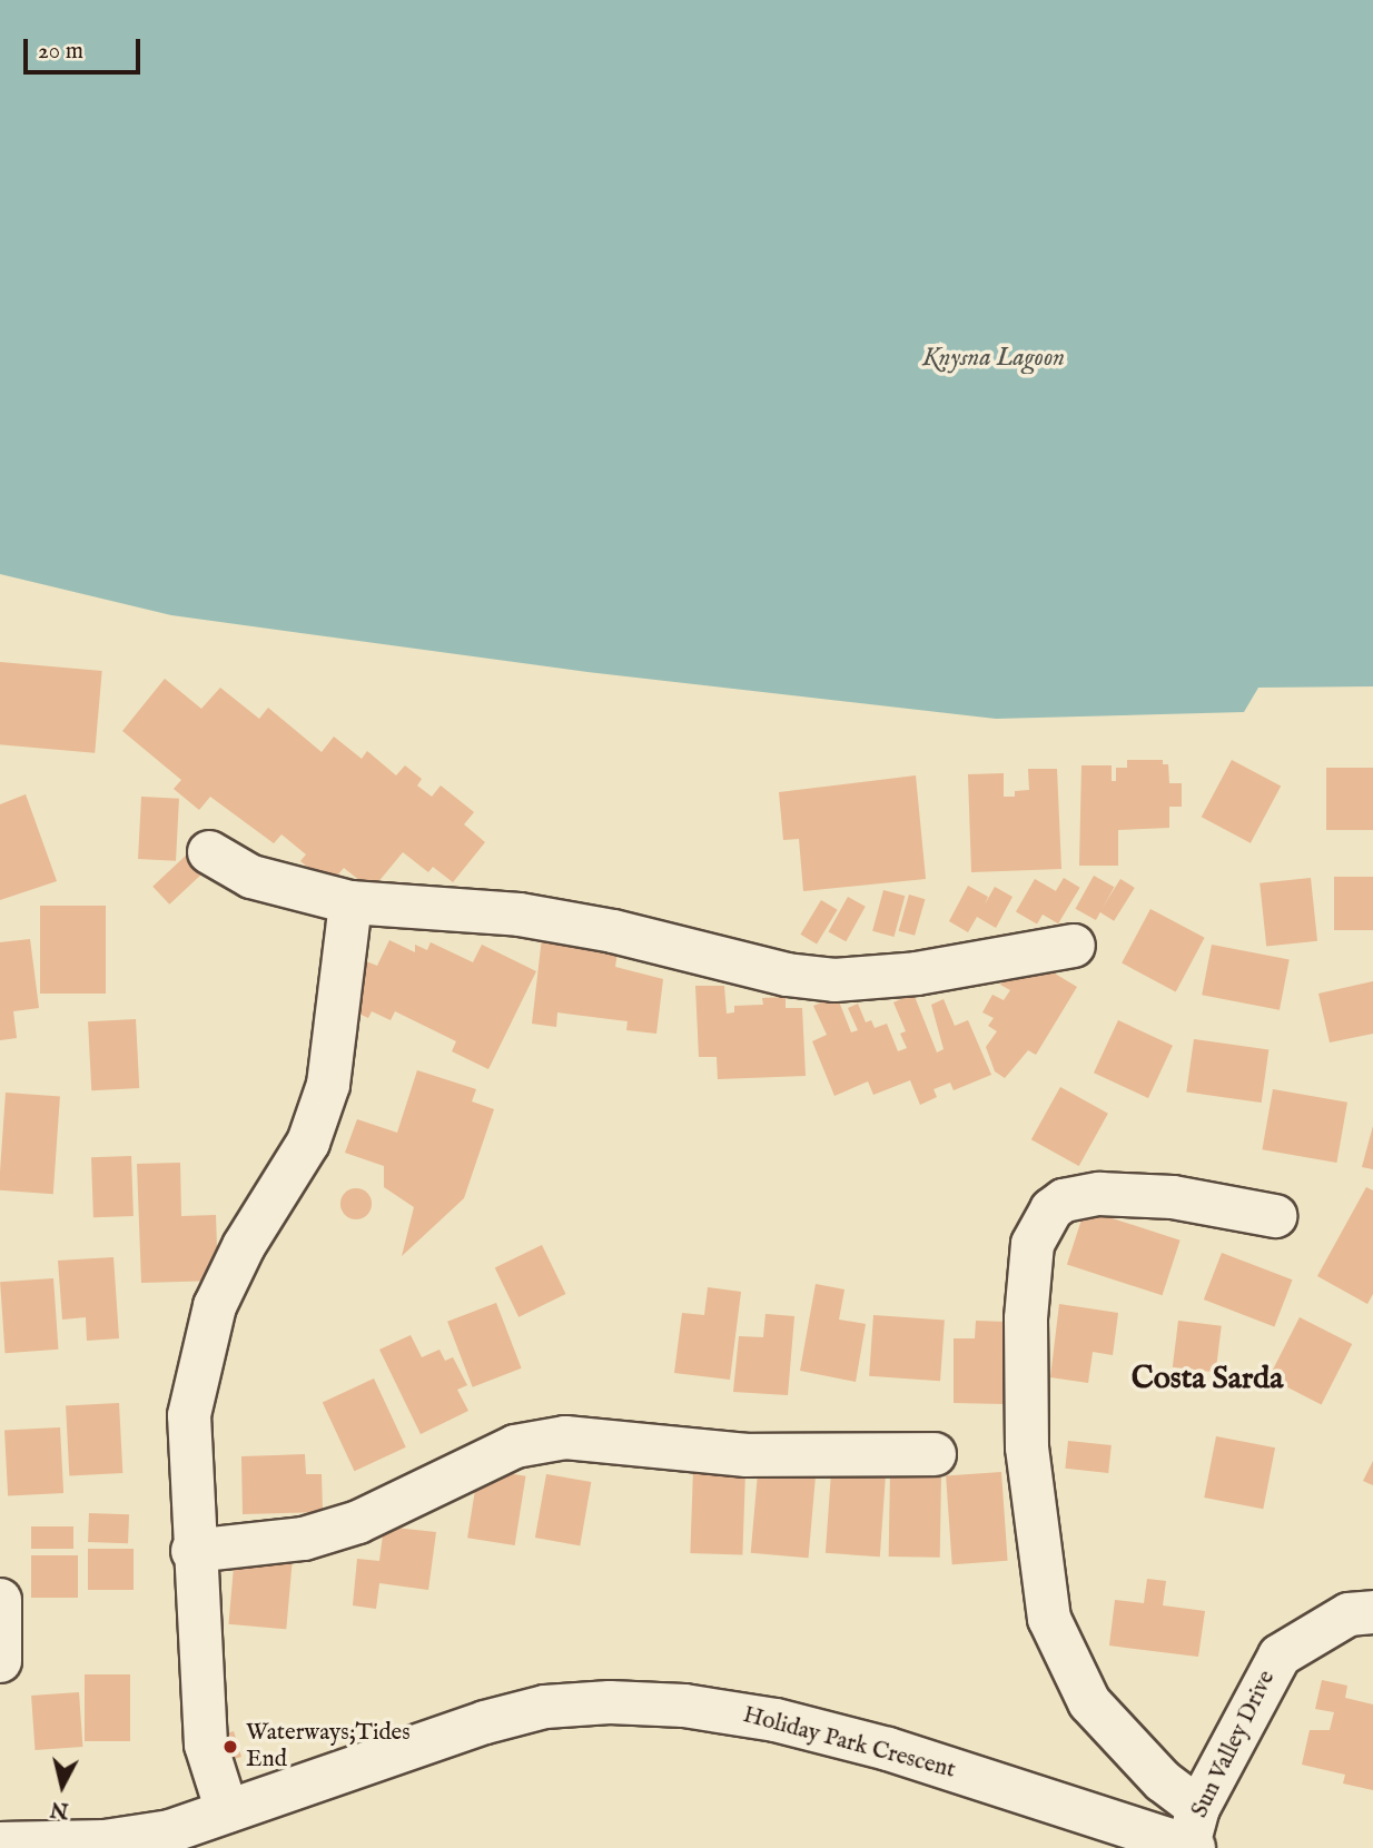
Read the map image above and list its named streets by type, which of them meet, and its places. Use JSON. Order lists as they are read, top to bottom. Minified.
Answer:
{"streets":{"street":["Holiday Park Crescent","Sun Valley Drive"]},"crossings":[["Holiday Park Crescent","Sun Valley Drive"]],"districts":["Costa Sarda"],"water":["Knysna Lagoon"],"places":["Waterways;Tides End"],"scale_bar":"20 m","north":"bottom"}
